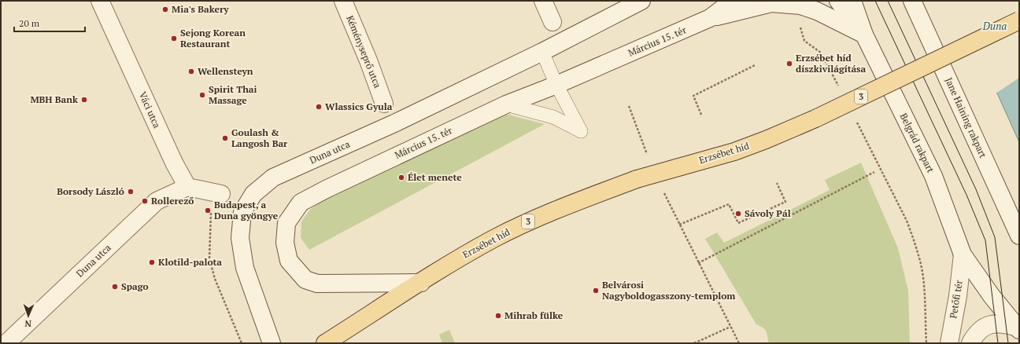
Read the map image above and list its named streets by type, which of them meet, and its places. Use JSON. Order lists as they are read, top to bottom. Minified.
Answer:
{"streets":{"main road":["3","Erzsébet híd"],"street":["Március 15. tér","Kéményseprő utca","Váci utca","Jane Haining rakpart","Belgrád rakpart","Duna utca","Petőfi tér"]},"crossings":[["Március 15. tér","3"],["Március 15. tér","Erzsébet híd"],["3","Erzsébet híd"],["Váci utca","Duna utca"],["Belgrád rakpart","Petőfi tér"]],"water":["Duna"],"places":["Mia's Bakery","Sejong Korean Restaurant","Erzsébet híd díszkivilágítása","Wellensteyn","Spirit Thai Massage","MBH Bank","Wlassics Gyula","Goulash & Langosh Bar","Élet menete","Borsody László","Rollerező","Budapest, a Duna gyöngye","Sávoly Pál","Klotild-palota","Spago","Belvárosi Nagyboldogasszony-templom","Mihrab fülke"],"scale_bar":"20 m","north":"bottom"}
